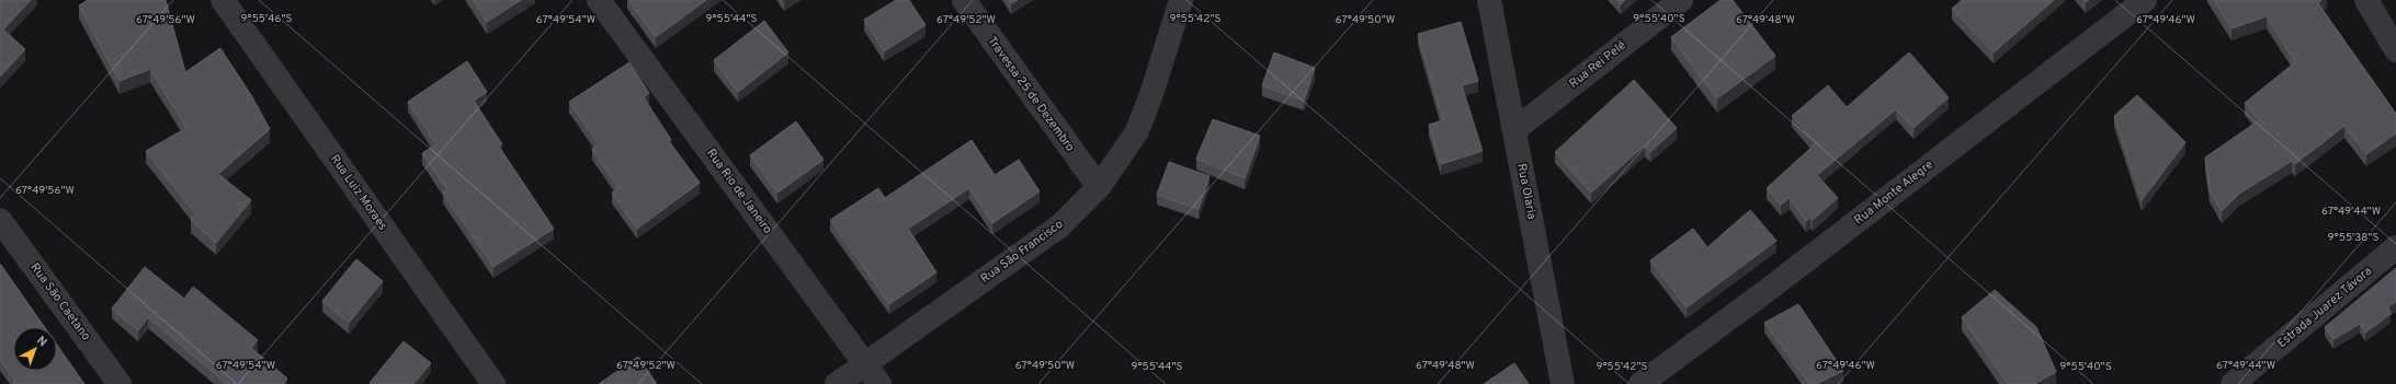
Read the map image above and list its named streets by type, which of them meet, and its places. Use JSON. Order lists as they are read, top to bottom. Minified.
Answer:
{"streets":{"street":["Rua Rei Pelé","Travessa 25 de Dezembro","Rua Rio de Janeiro","Rua Olaria","Rua Luiz Moraes","Rua Monte Alegre","Rua São Francisco","Rua São Caetano","Estrada Juarez Távora"]},"crossings":[["Rua Rei Pelé","Rua Olaria"],["Travessa 25 de Dezembro","Rua São Francisco"],["Rua Rio de Janeiro","Rua São Francisco"]],"north":"top right","coordinates":["9°55'46\"S","9°55'44\"S","9°55'42\"S","9°55'40\"S","67°49'48\"W","67°49'56\"W","67°49'54\"W","67°49'52\"W","67°49'50\"W","67°49'46\"W","67°49'44\"W","9°55'38\"S"]}
